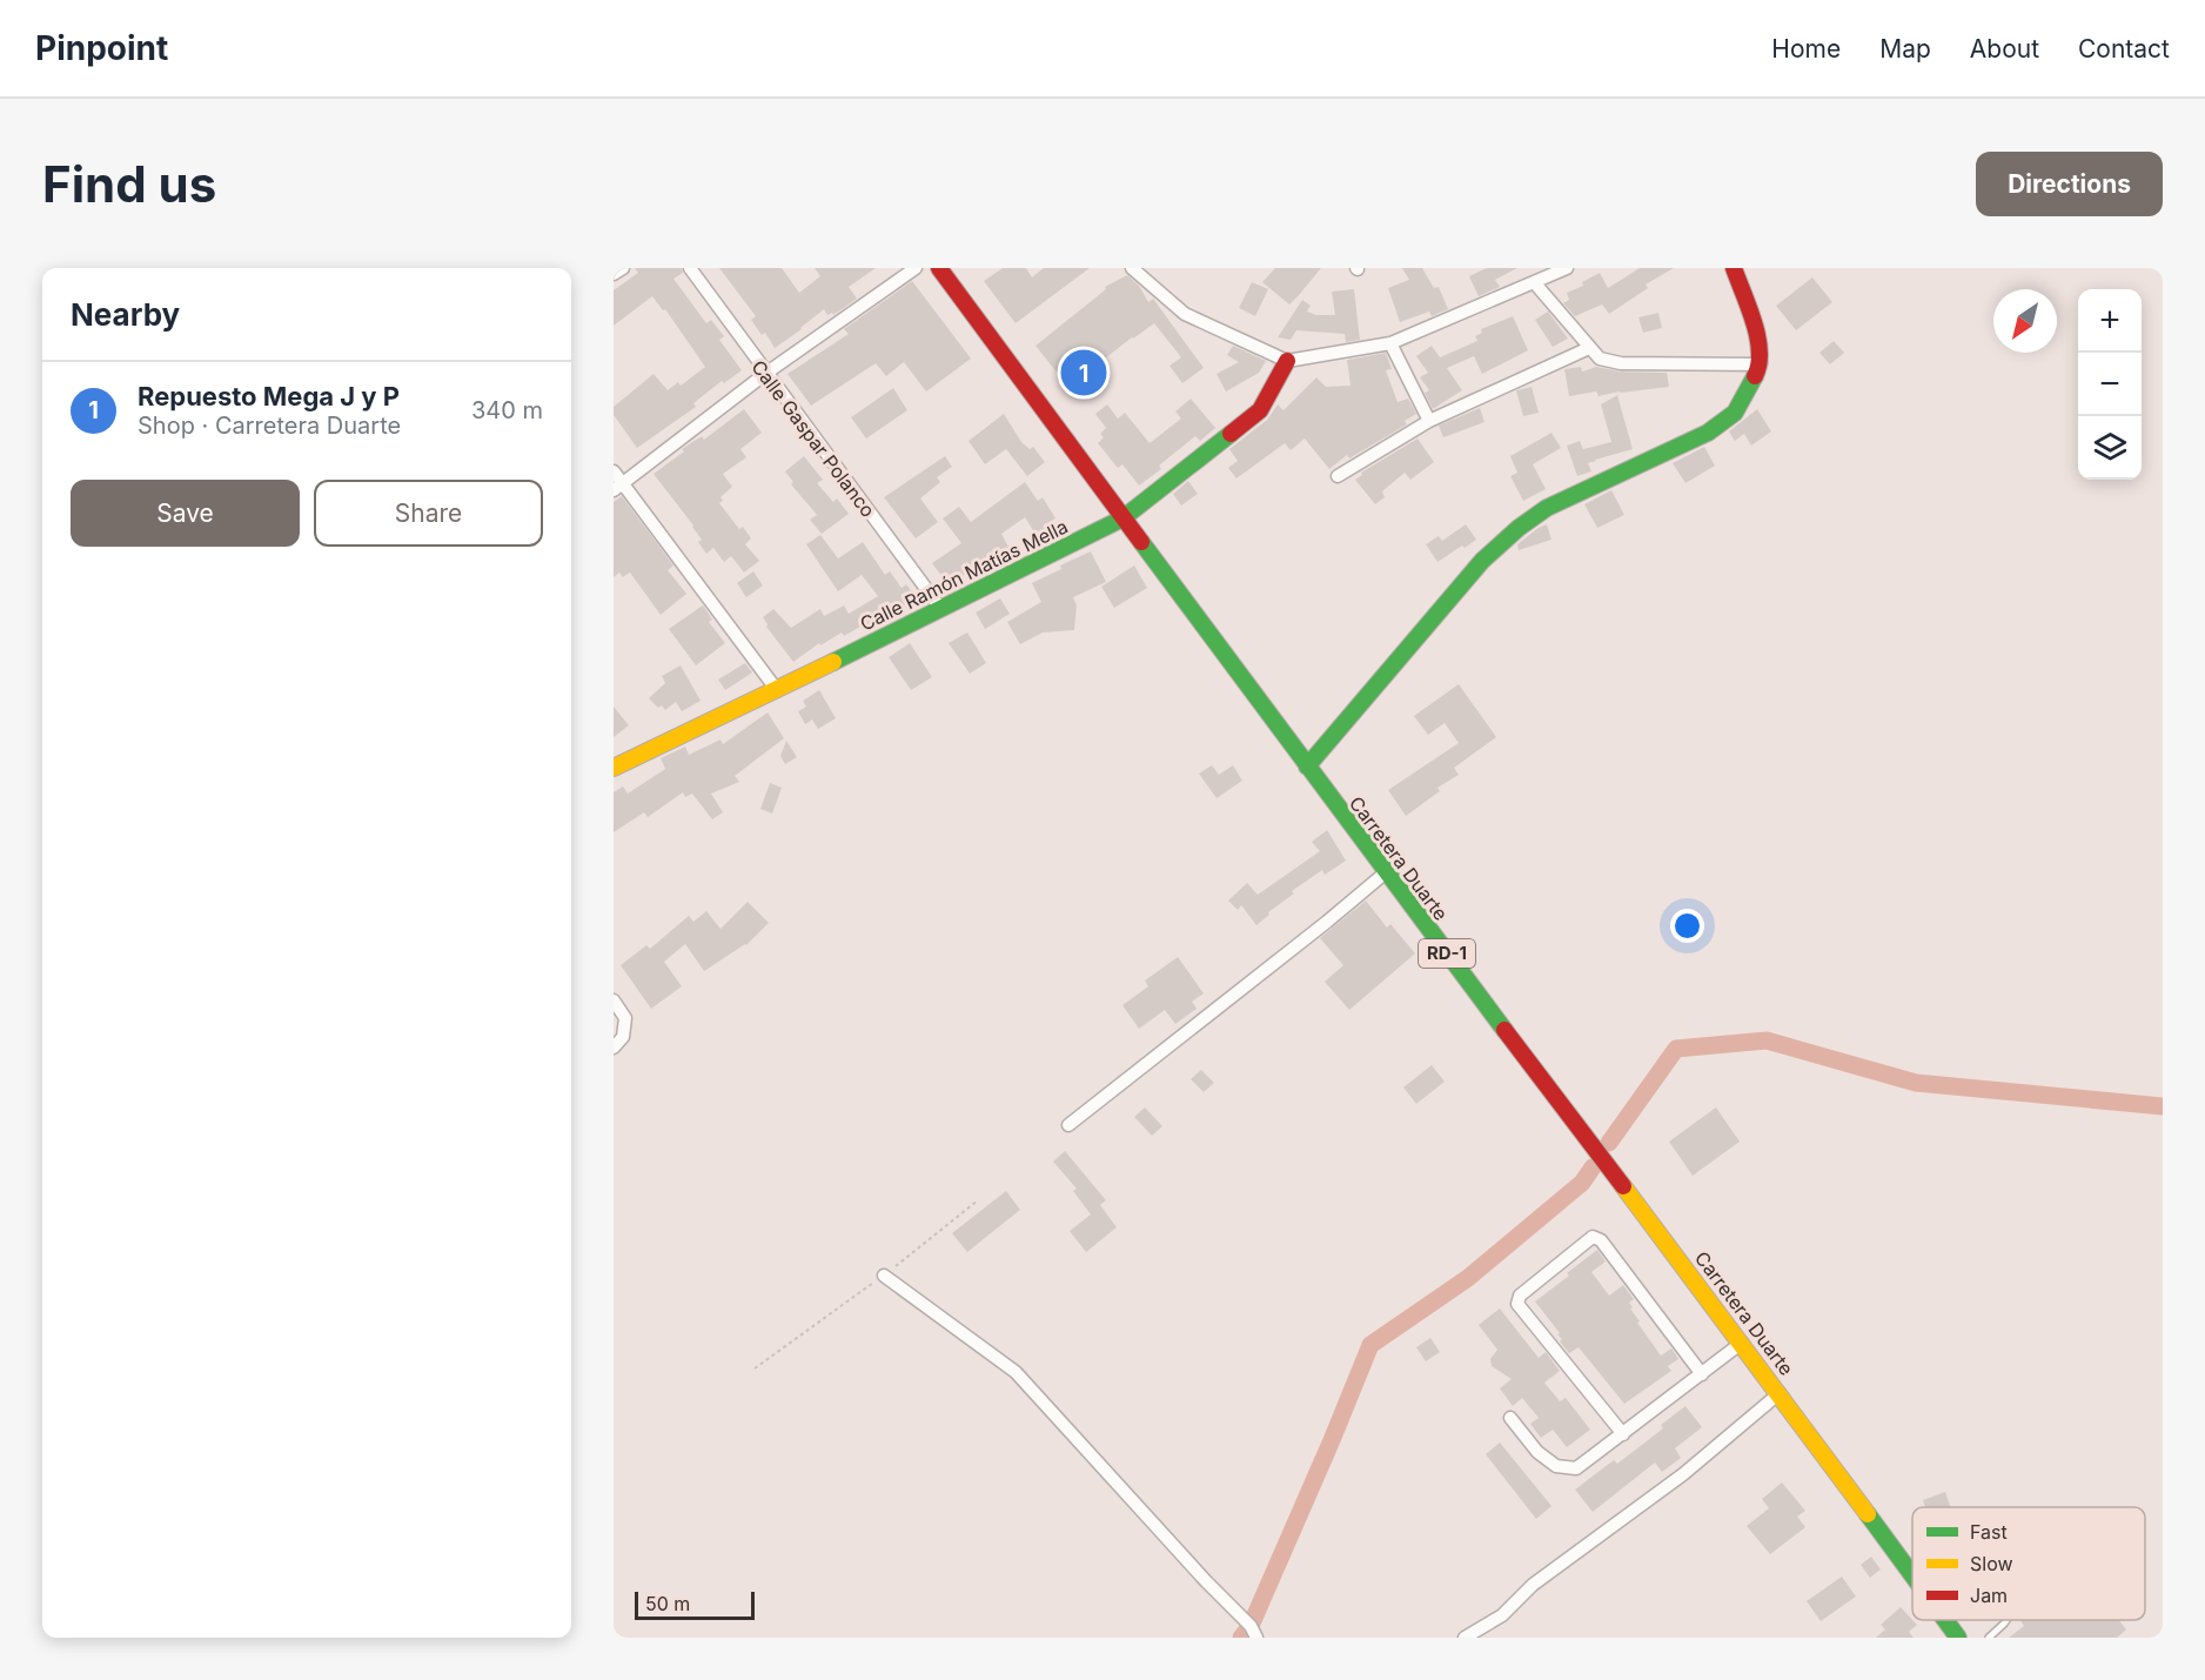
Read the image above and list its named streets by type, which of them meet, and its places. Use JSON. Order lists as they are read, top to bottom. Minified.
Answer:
{"streets":{"main road":["Calle Ramón Matías Mella","Carretera Duarte","RD-1"],"street":["Calle Gaspar Polanco"]},"crossings":[["Calle Gaspar Polanco","Calle Ramón Matías Mella"],["Calle Ramón Matías Mella","Carretera Duarte"]],"legend":["Fast","Slow","Jam"],"scale_bar":"50 m","north":"bottom left","page":{"header":"Pinpoint","nav":["Home","Map","About","Contact"],"buttons":["Directions",["Save","Share"]],"title":"Find us","heading":"Nearby","map_buttons":["+","−"],"pins":"1","list":[{"mark":"1","name":"Repuesto Mega J y P","note":"Shop · Carretera Duarte","value":"340 m"}],"scale":"50 m"}}
